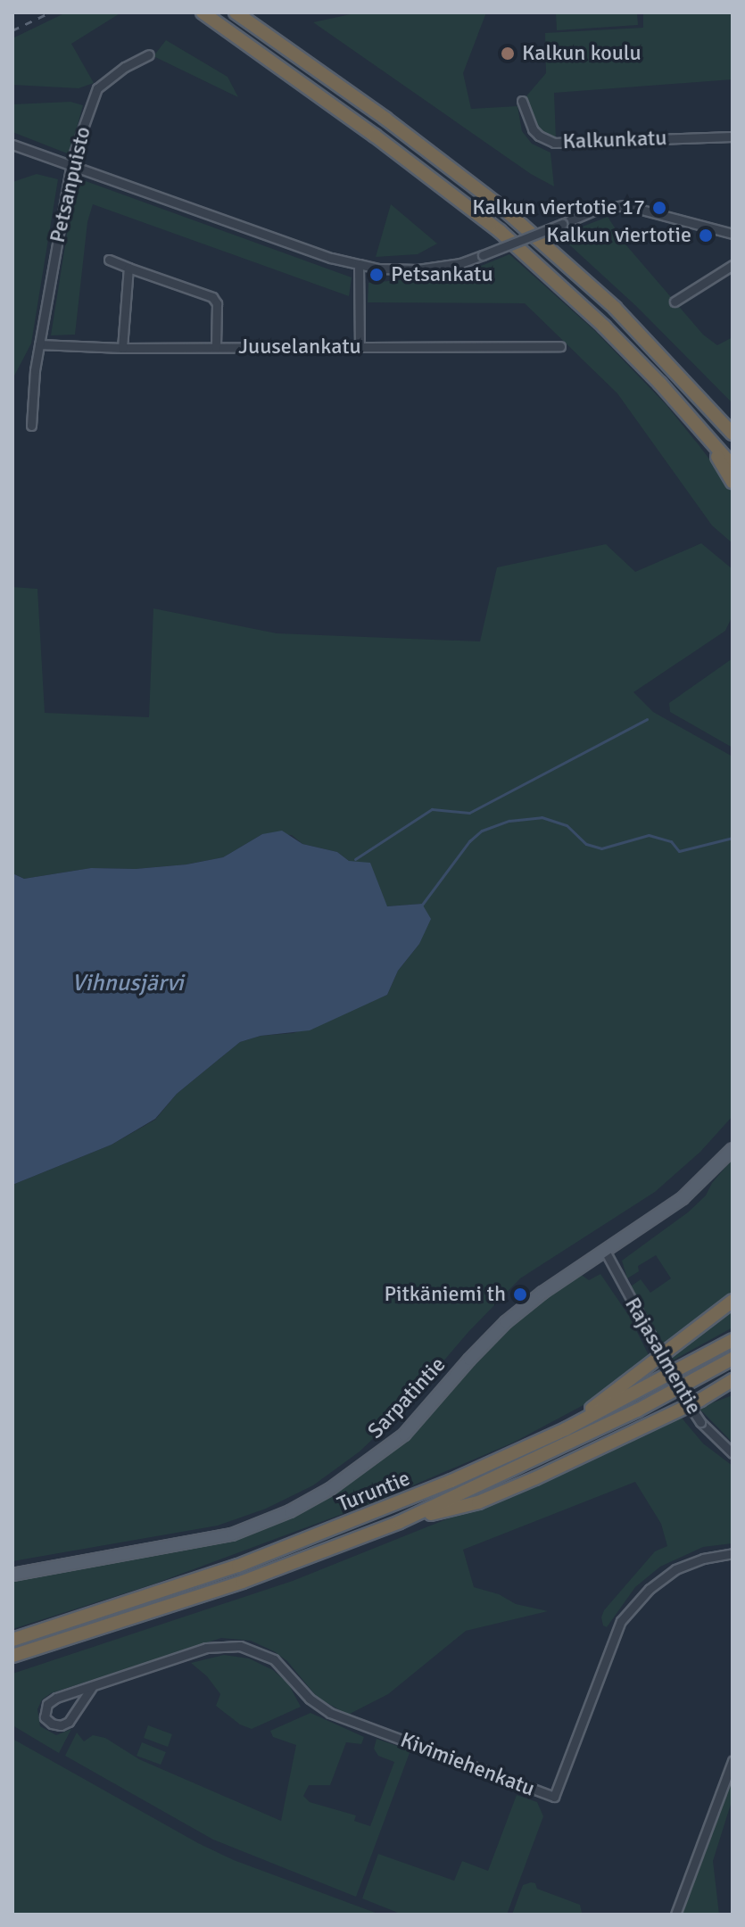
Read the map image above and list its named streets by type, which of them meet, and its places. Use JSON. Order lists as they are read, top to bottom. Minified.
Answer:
{"streets":{"highway":["Turuntie"],"main road":["Sarpatintie"],"street":["Kalkunkatu","Petsanpuisto","Juuselankatu","Rajasalmentie","Kivimiehenkatu"]},"crossings":[["Petsanpuisto","Juuselankatu"],["Rajasalmentie","Sarpatintie"]],"water":["Vihnusjärvi"],"places":["Kalkun koulu","Kalkun viertotie 17","Kalkun viertotie","Petsankatu","Pitkäniemi th"]}
